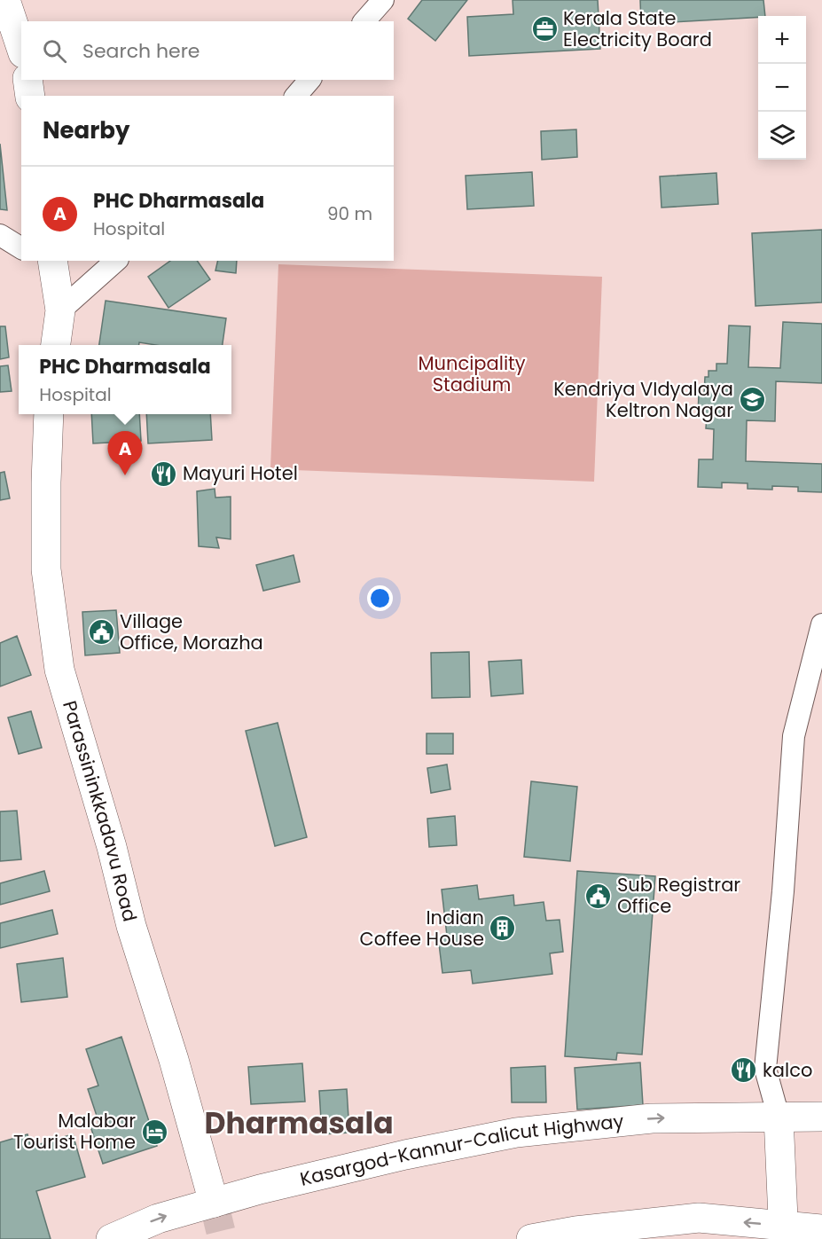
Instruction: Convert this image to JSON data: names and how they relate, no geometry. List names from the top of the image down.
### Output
{
  "streets": {
    "main road": ["Parassininkkadavu Road", "Kasargod-Kannur-Calicut Highway"]
  },
  "crossings": [
    ["Parassininkkadavu Road", "Kasargod-Kannur-Calicut Highway"]
  ],
  "districts": ["Dharmasala"],
  "parks": ["Muncipality Stadium"],
  "places": {
    "office": ["Kerala State Electricity Board"],
    "school or university": ["Kendriya VIdyalaya Keltron Nagar"],
    "restaurant": ["Mayuri Hotel", "kalco"],
    "public building": ["Village Office, Morazha", "Sub Registrar Office"],
    "building": ["Indian Coffee House"],
    "hotel": ["Malabar Tourist Home"]
  },
  "page": {
    "map_buttons": ["+", "−"],
    "search": "Search here",
    "heading": "Nearby",
    "list": [
      {
        "mark": "A",
        "name": "PHC Dharmasala",
        "note": "Hospital",
        "value": "90 m"
      }
    ],
    "popup": ["PHC Dharmasala", "Hospital"],
    "pins": "A"
  }
}
